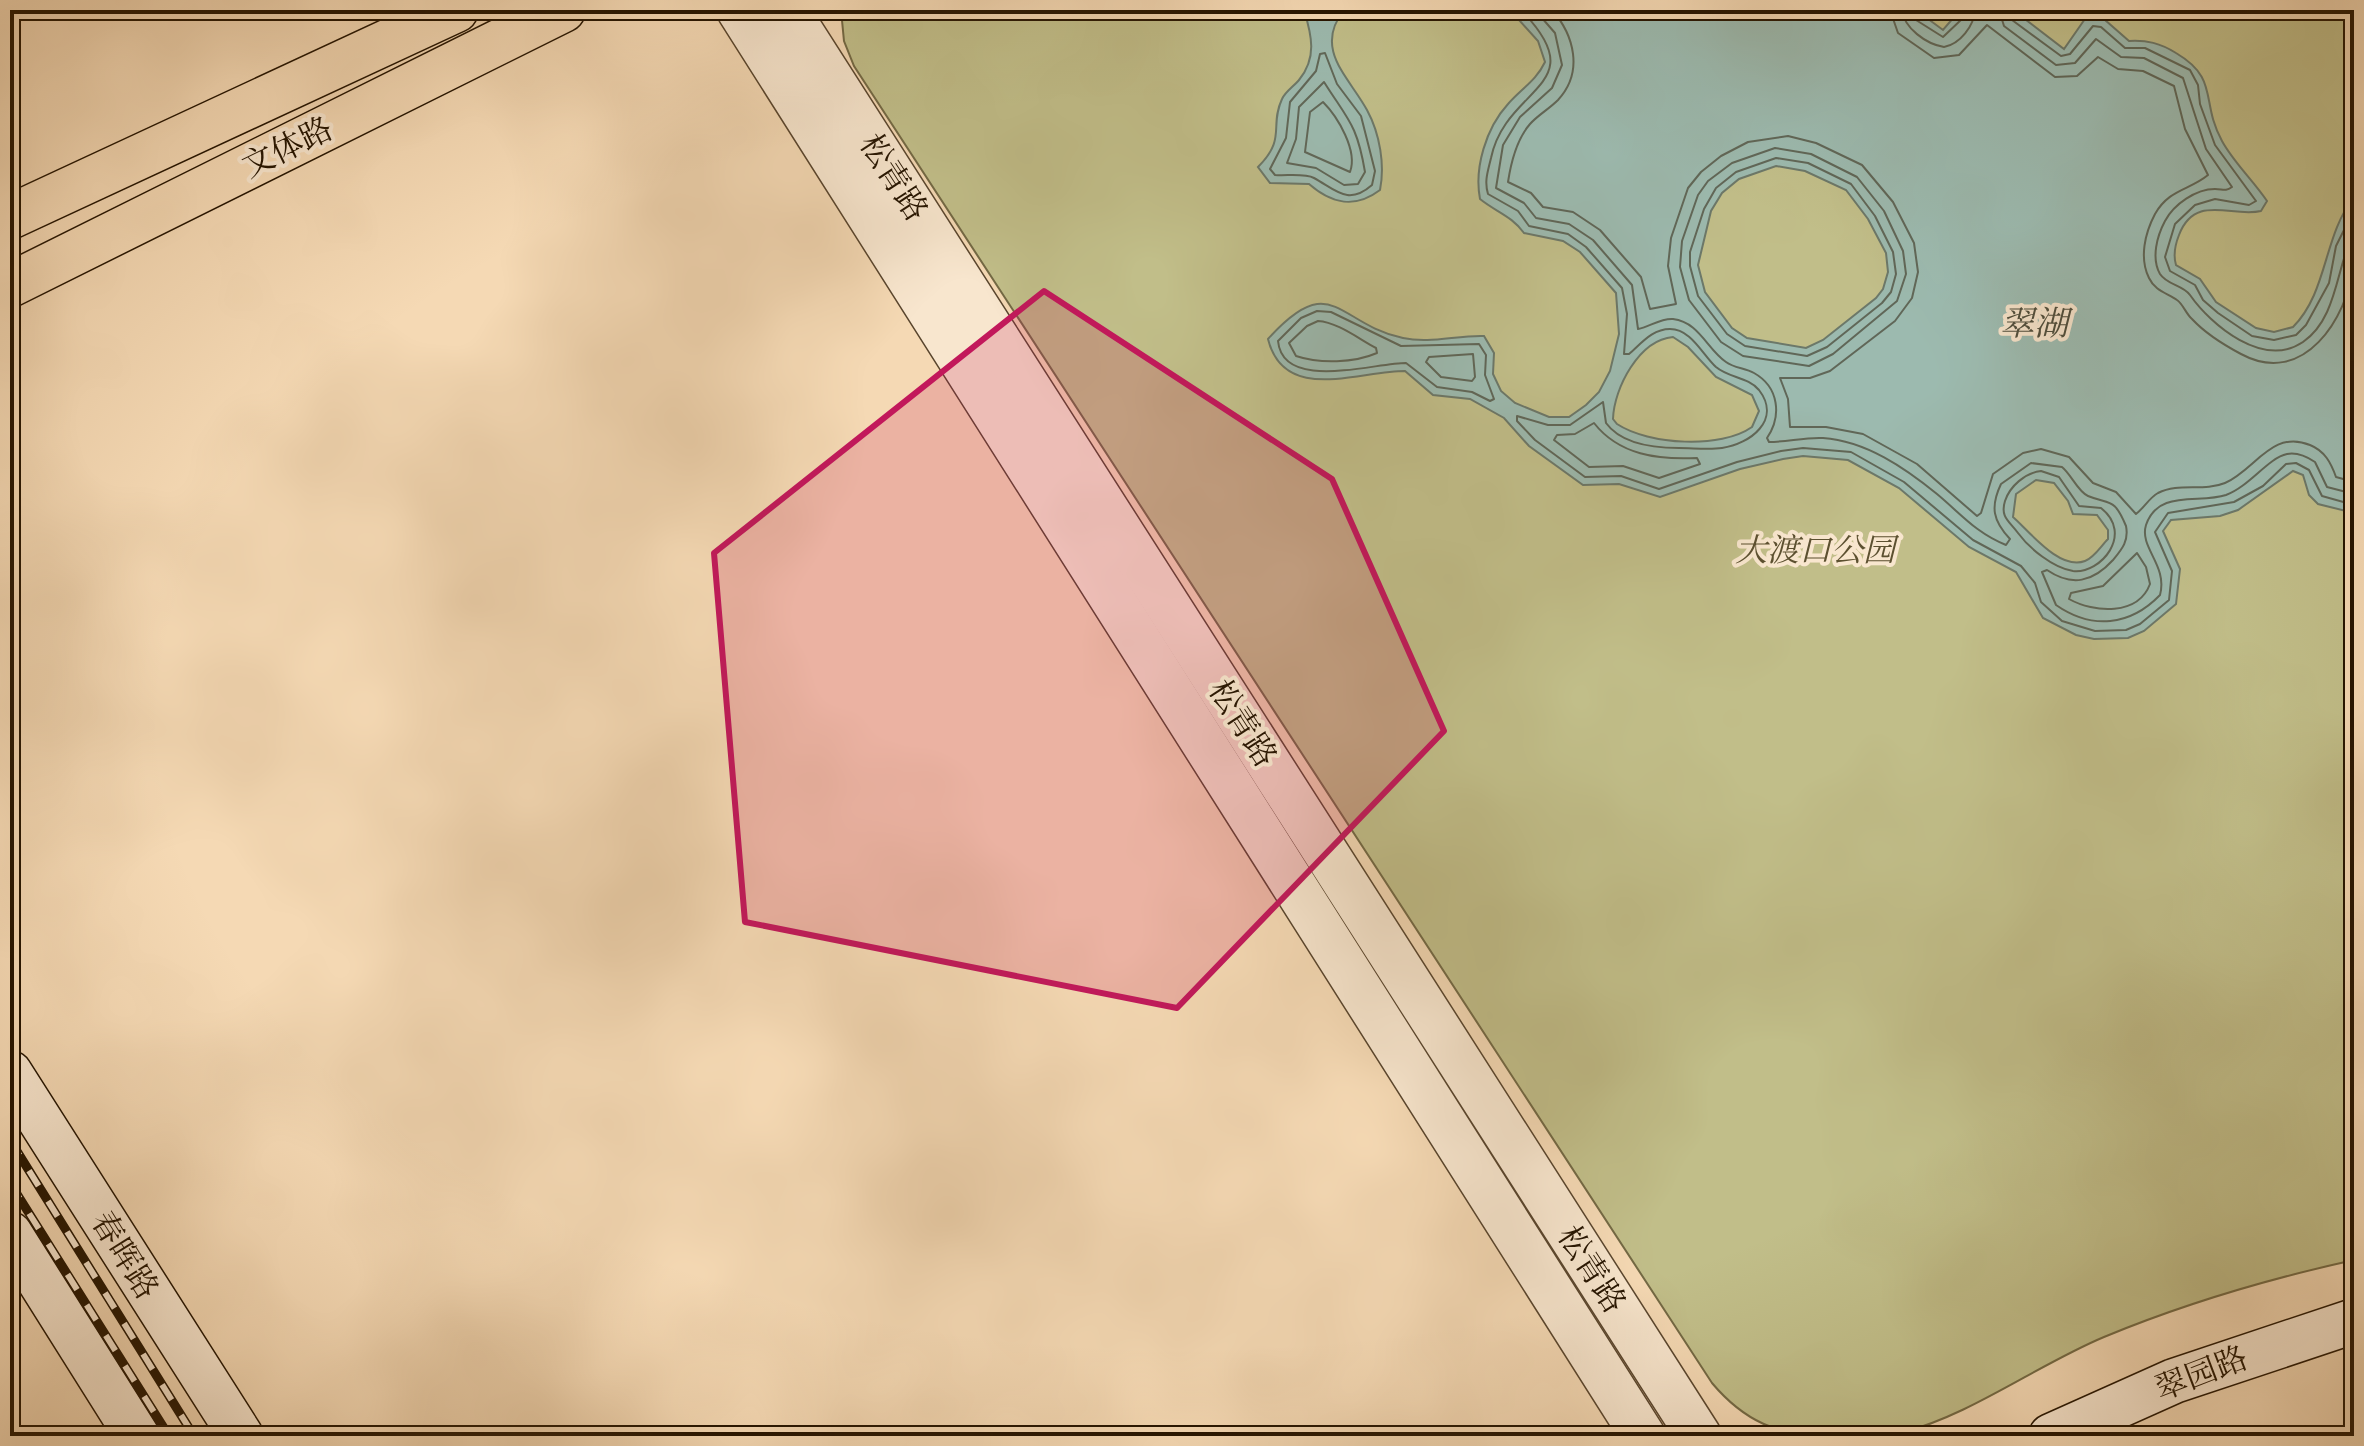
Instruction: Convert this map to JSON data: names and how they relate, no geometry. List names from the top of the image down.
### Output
{
  "streets": {
    "main road": ["文体路"],
    "street": ["松青路", "春晖路", "翠园路"]
  },
  "water": ["翠湖"],
  "parks": ["大渡口公园"]
}
